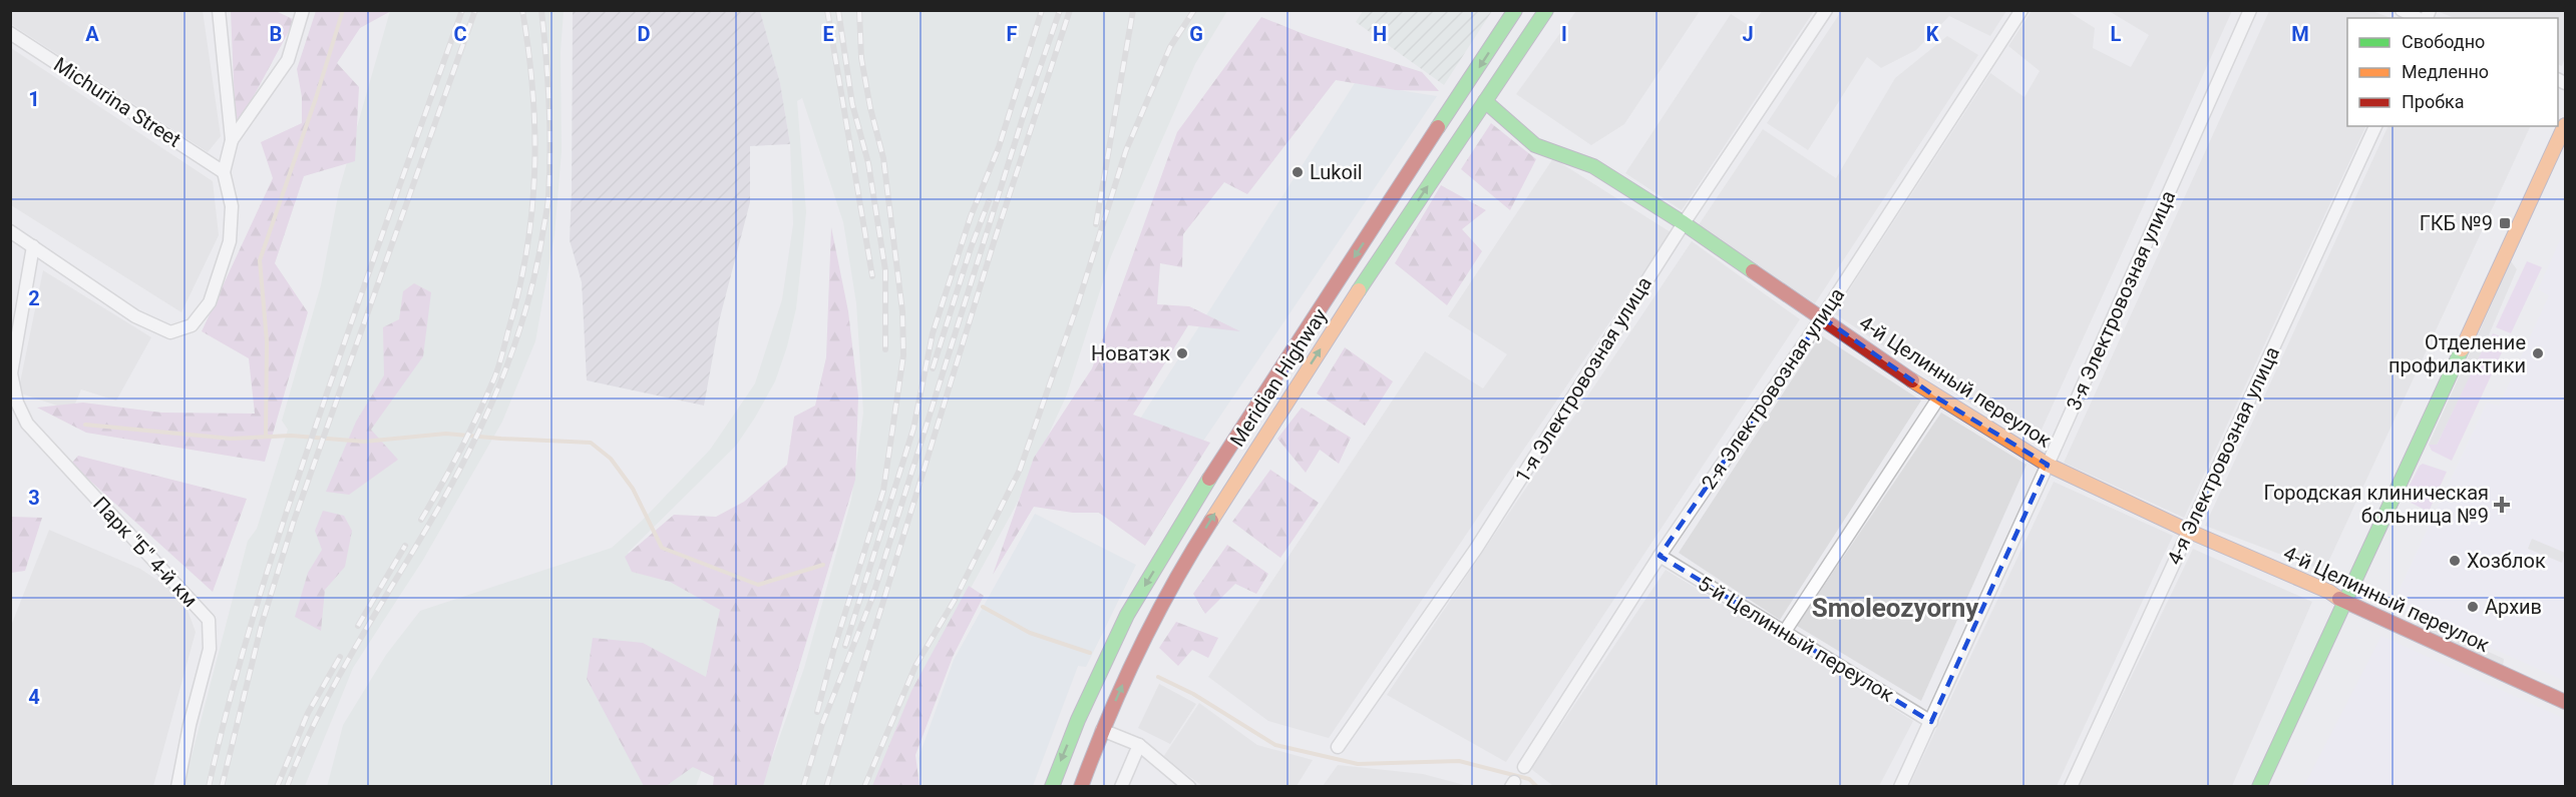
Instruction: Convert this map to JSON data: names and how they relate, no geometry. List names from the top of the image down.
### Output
{
  "streets": {
    "street": [
      "Michurina Street",
      "3-я Электровозная улица",
      "Meridian Highway",
      "1-я Электровозная улица",
      "4-й Целинный переулок",
      "2-я Электровозная улица",
      "4-я Электровозная улица",
      "Парк \"Б\" 4-й км",
      "5-й Целинный переулок"
    ]
  },
  "crossings": [
    ["3-я Электровозная улица", "4-й Целинный переулок"],
    ["3-я Электровозная улица", "5-й Целинный переулок"],
    ["Meridian Highway", "4-й Целинный переулок"],
    ["1-я Электровозная улица", "4-й Целинный переулок"],
    ["4-й Целинный переулок", "2-я Электровозная улица"],
    ["4-й Целинный переулок", "4-я Электровозная улица"],
    ["2-я Электровозная улица", "5-й Целинный переулок"]
  ],
  "districts": ["Smoleozyorny"],
  "places": {
    "other": [
      "Lukoil",
      "Новатэк",
      "Отделение профилактики",
      "Хозблок",
      "Архив"
    ],
    "transit": ["ГКБ №9"],
    "health": ["Городская клиническая больница №9"]
  },
  "legend": ["Свободно", "Медленно", "Пробка"],
  "grid": {
    "columns": [
      "A",
      "B",
      "C",
      "D",
      "E",
      "F",
      "G",
      "H",
      "I",
      "J",
      "K",
      "L",
      "M"
    ],
    "rows": [
      "1",
      "2",
      "3",
      "4"
    ]
  }
}
